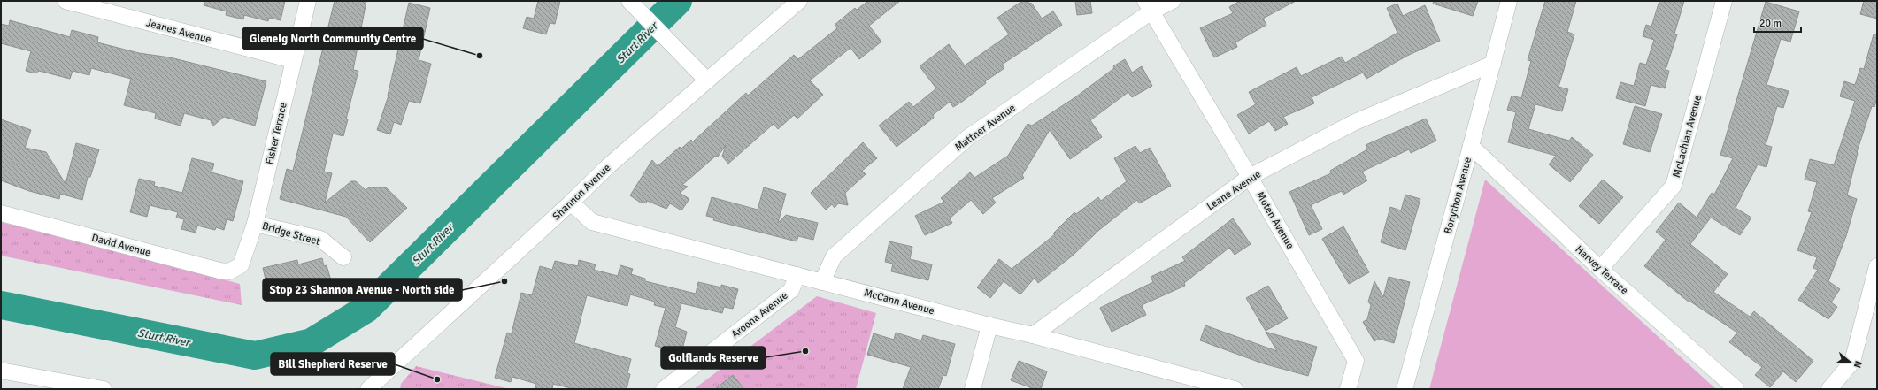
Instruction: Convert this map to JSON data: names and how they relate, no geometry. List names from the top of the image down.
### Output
{
  "streets": {
    "street": [
      "Jeanes Avenue",
      "Mattner Avenue",
      "Fisher Terrace",
      "McLachlan Avenue",
      "Leane Avenue",
      "Shannon Avenue",
      "Bonython Avenue",
      "Moten Avenue",
      "Bridge Street",
      "David Avenue",
      "Harvey Terrace",
      "McCann Avenue",
      "Aroona Avenue"
    ]
  },
  "crossings": [
    ["Jeanes Avenue", "Fisher Terrace"],
    ["Mattner Avenue", "Moten Avenue"],
    ["Mattner Avenue", "McCann Avenue"],
    ["Fisher Terrace", "Bridge Street"],
    ["Fisher Terrace", "David Avenue"],
    ["McLachlan Avenue", "Harvey Terrace"],
    ["Leane Avenue", "Bonython Avenue"],
    ["Leane Avenue", "Moten Avenue"],
    ["Leane Avenue", "McCann Avenue"],
    ["Shannon Avenue", "McCann Avenue"],
    ["Bonython Avenue", "Harvey Terrace"],
    ["McCann Avenue", "Aroona Avenue"]
  ],
  "water": ["Sturt River"],
  "places": [
    "Glenelg North Community Centre",
    "Stop 23 Shannon Avenue - North side",
    "Golflands Reserve",
    "Bill Shepherd Reserve"
  ],
  "scale_bar": "20 m",
  "north": "right"
}
